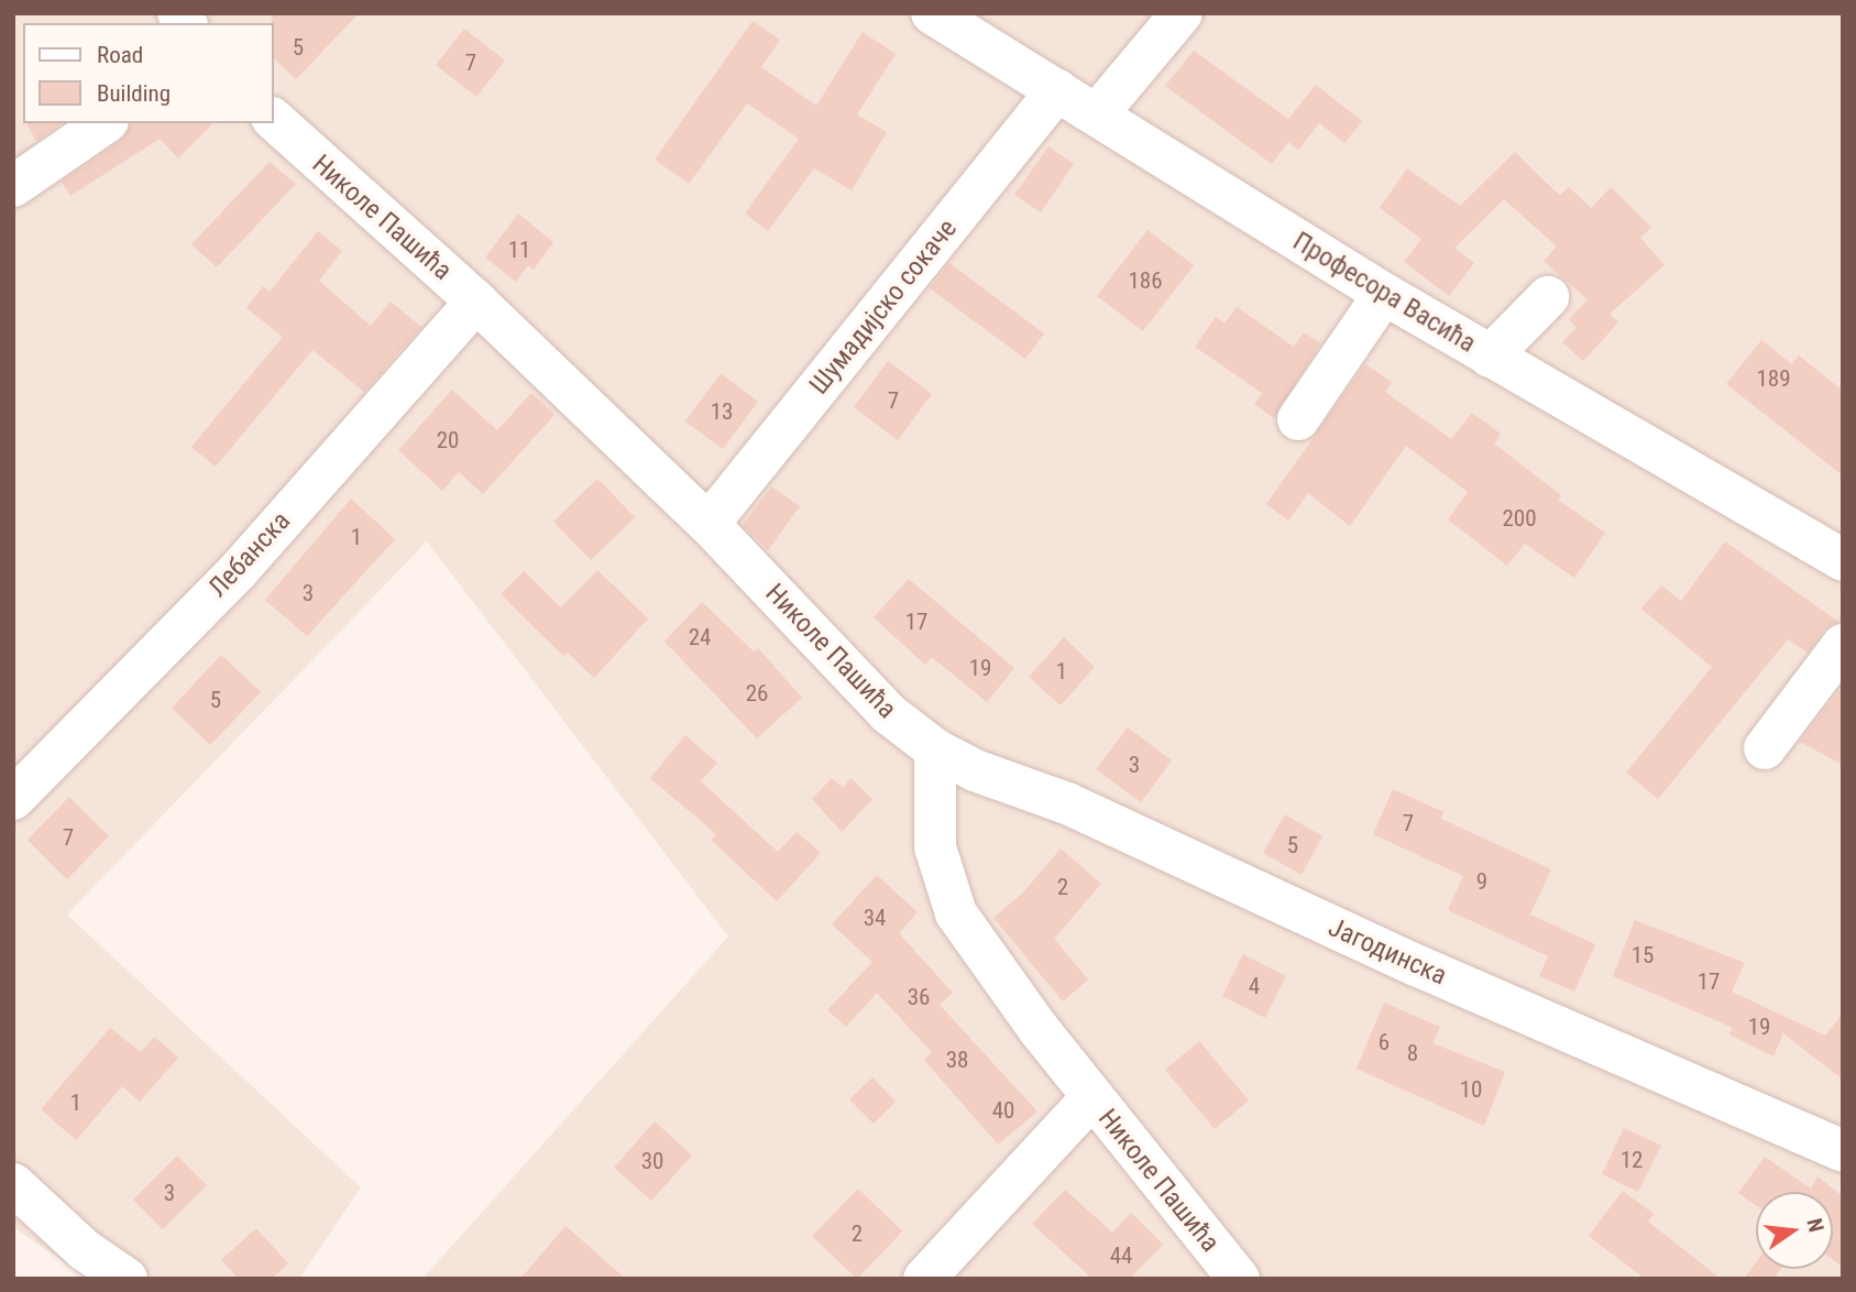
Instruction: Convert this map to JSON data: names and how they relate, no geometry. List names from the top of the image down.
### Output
{
  "streets": {
    "street": [
      "Николе Пашића",
      "Професора Васића",
      "Шумадијско сокаче",
      "Лебанска",
      "Јагодинска"
    ]
  },
  "crossings": [
    ["Николе Пашића", "Шумадијско сокаче"],
    ["Николе Пашића", "Лебанска"],
    ["Николе Пашића", "Јагодинска"],
    ["Професора Васића", "Шумадијско сокаче"]
  ],
  "house_numbers": [
    "5",
    "7",
    "11",
    "186",
    "189",
    "7",
    "13",
    "20",
    "200",
    "1",
    "3",
    "17",
    "24",
    "19",
    "1",
    "26",
    "5",
    "3",
    "7",
    "7",
    "5",
    "9",
    "2",
    "34",
    "15",
    "17",
    "4",
    "36",
    "19",
    "6",
    "8",
    "38",
    "10",
    "1",
    "40",
    "12",
    "30",
    "3",
    "2",
    "44"
  ],
  "legend": ["Road", "Building"],
  "north": "right"
}
